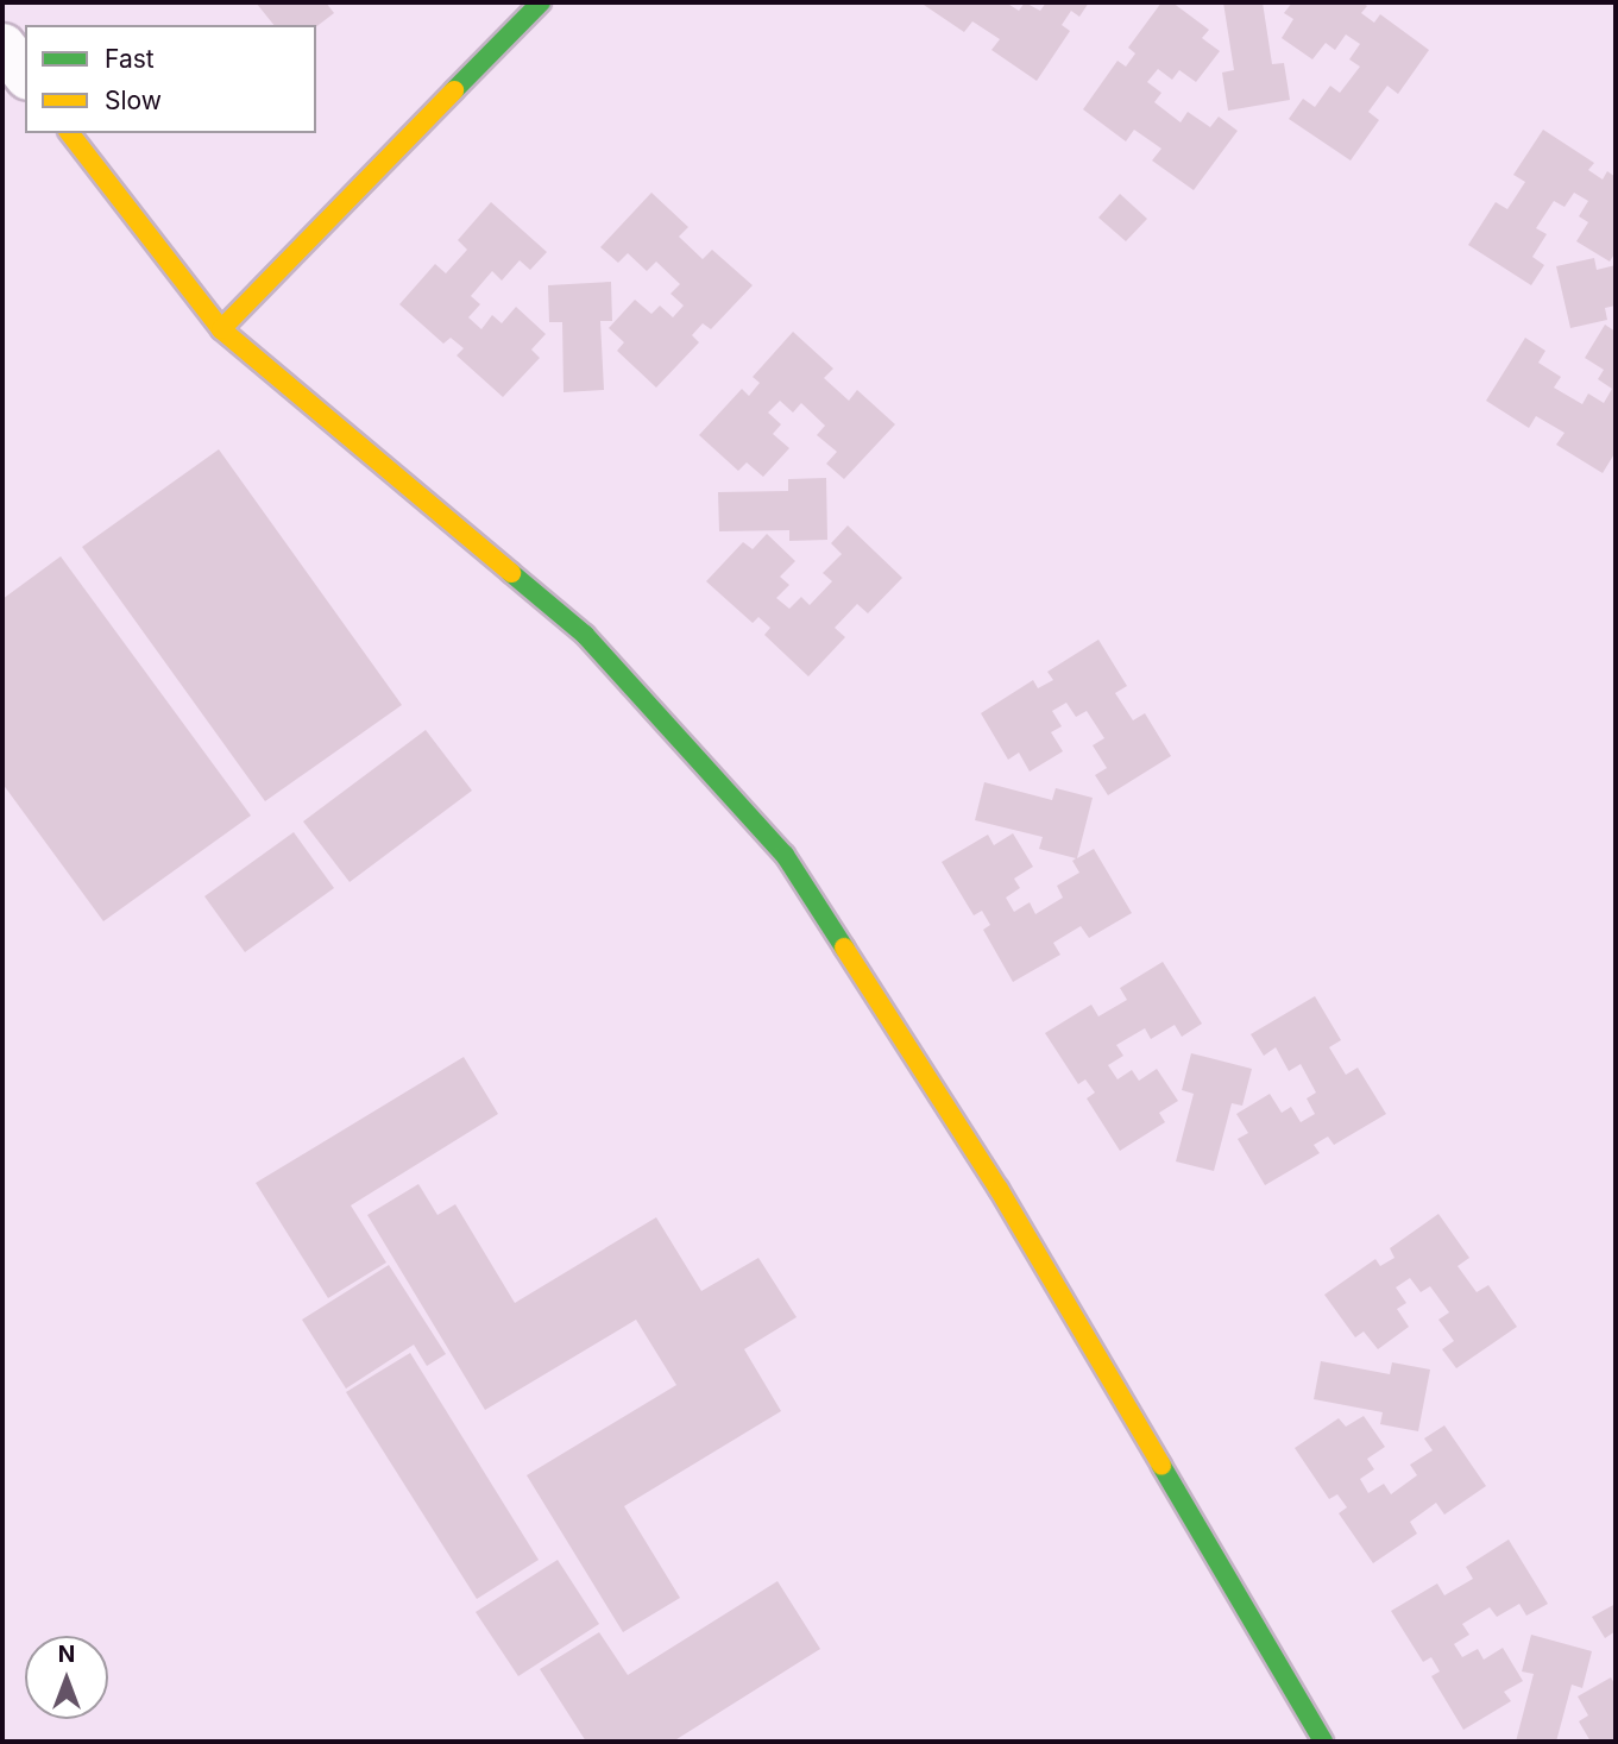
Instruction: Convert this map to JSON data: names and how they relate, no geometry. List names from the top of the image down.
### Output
{
  "legend": ["Fast", "Slow"],
  "north": "top"
}
